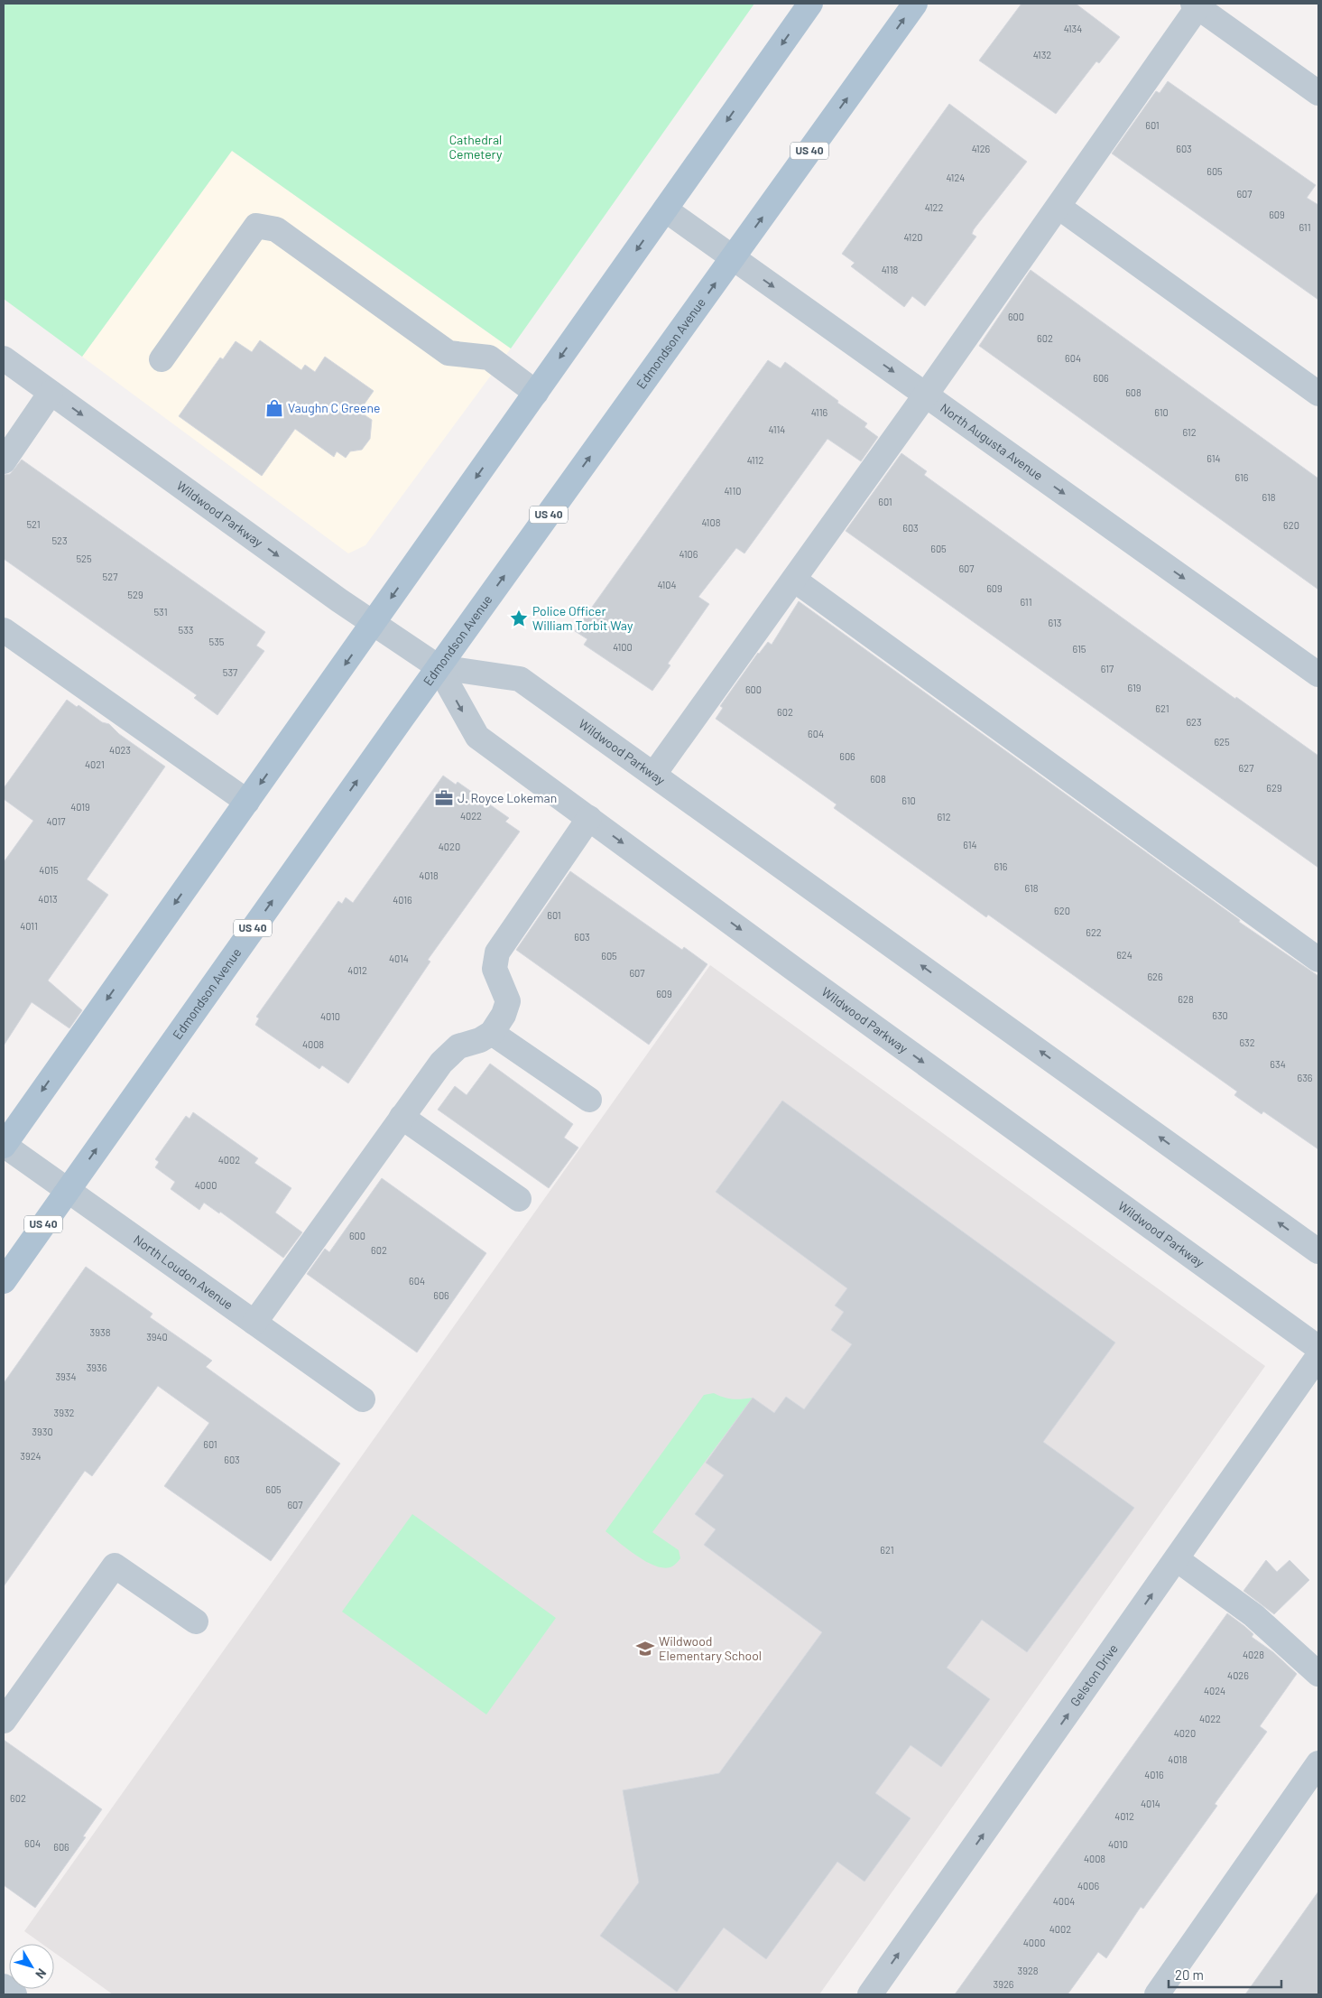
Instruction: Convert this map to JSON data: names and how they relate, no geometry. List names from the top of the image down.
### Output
{
  "streets": {
    "main road": ["US 40", "Edmondson Avenue"],
    "street": [
      "North Augusta Avenue",
      "Wildwood Parkway",
      "North Loudon Avenue",
      "Gelston Drive"
    ]
  },
  "crossings": [
    ["Edmondson Avenue", "North Augusta Avenue"],
    ["Edmondson Avenue", "Wildwood Parkway"],
    ["Edmondson Avenue", "North Loudon Avenue"]
  ],
  "one_way": ["North Augusta Avenue", "Gelston Drive"],
  "parks": ["Cathedral Cemetery"],
  "places": {
    "shop": ["Vaughn C Greene"],
    "place": ["Police Officer William Torbit Way"],
    "office": ["J. Royce Lokeman"],
    "school or university": ["Wildwood Elementary School"]
  },
  "house_numbers": [
    "4134",
    "4132",
    "601",
    "4126",
    "603",
    "605",
    "4124",
    "607",
    "4122",
    "609",
    "611",
    "4120",
    "4118",
    "600",
    "602",
    "604",
    "606",
    "608",
    "4116",
    "610",
    "4114",
    "612",
    "614",
    "4112",
    "616",
    "4110",
    "618",
    "601",
    "4108",
    "521",
    "620",
    "603",
    "523",
    "605",
    "4106",
    "525",
    "607",
    "527",
    "4104",
    "609",
    "529",
    "611",
    "531",
    "613",
    "533",
    "535",
    "4100",
    "615",
    "617",
    "537",
    "619",
    "600",
    "621",
    "602",
    "623",
    "604",
    "625",
    "4023",
    "606",
    "4021",
    "627",
    "608",
    "629",
    "610",
    "4019",
    "4022",
    "612",
    "4017",
    "614",
    "4020",
    "616",
    "4015",
    "4018",
    "618",
    "4013",
    "4016",
    "620",
    "601",
    "4011",
    "622",
    "603",
    "624",
    "605",
    "4014",
    "4012",
    "607",
    "626",
    "609",
    "628",
    "630",
    "4010",
    "632",
    "4008",
    "634",
    "636",
    "4002",
    "4000",
    "600",
    "602",
    "604",
    "606",
    "3938",
    "3940",
    "3936",
    "3934",
    "3932",
    "3930",
    "601",
    "3924",
    "603",
    "605",
    "607",
    "621",
    "4028",
    "4026",
    "4024",
    "4022",
    "4020",
    "4018",
    "4016",
    "602",
    "4014",
    "4012",
    "604",
    "4010",
    "606",
    "4008",
    "4006",
    "4004",
    "4002",
    "4000",
    "3928",
    "3926"
  ],
  "scale_bar": "20 m",
  "north": "bottom right"
}
